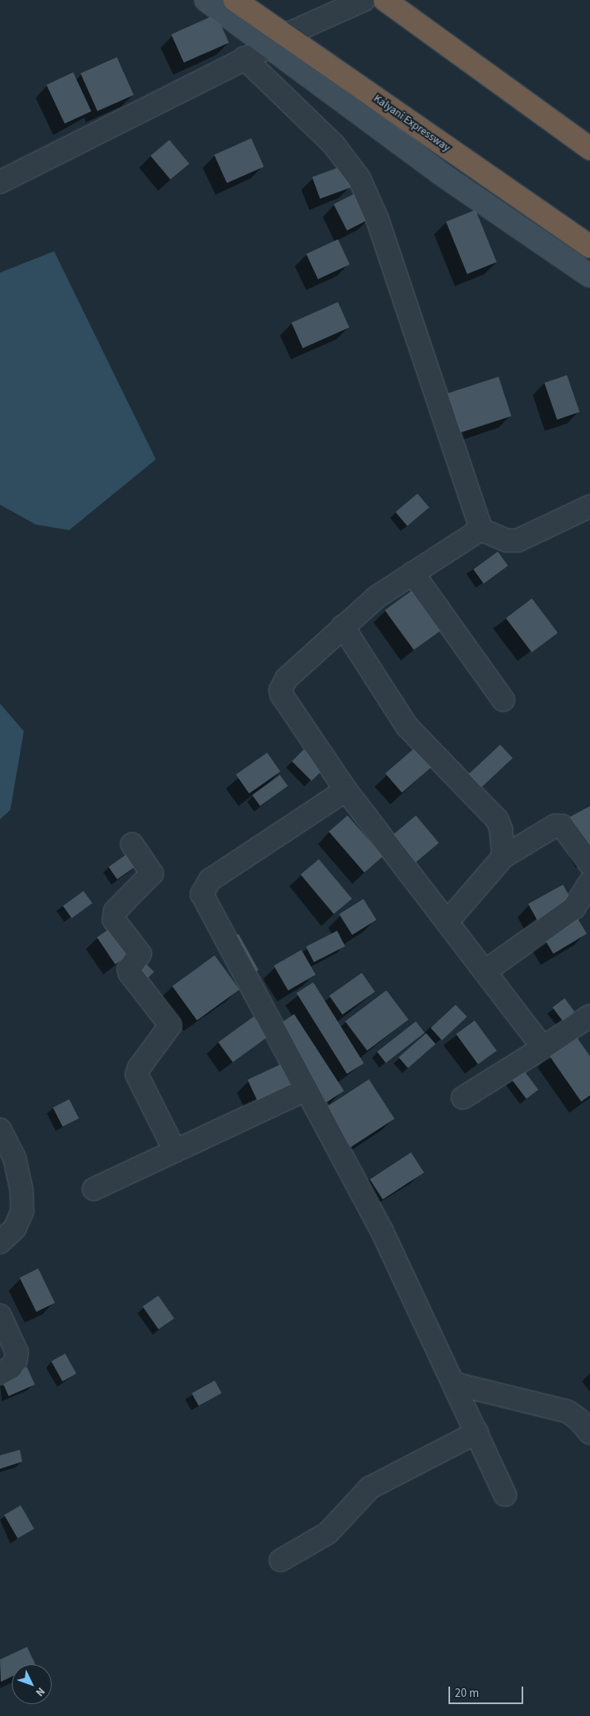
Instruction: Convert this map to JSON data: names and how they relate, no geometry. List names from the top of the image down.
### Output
{
  "streets": {
    "highway": ["Kalyani Expressway"]
  },
  "scale_bar": "20 m",
  "north": "bottom right"
}
